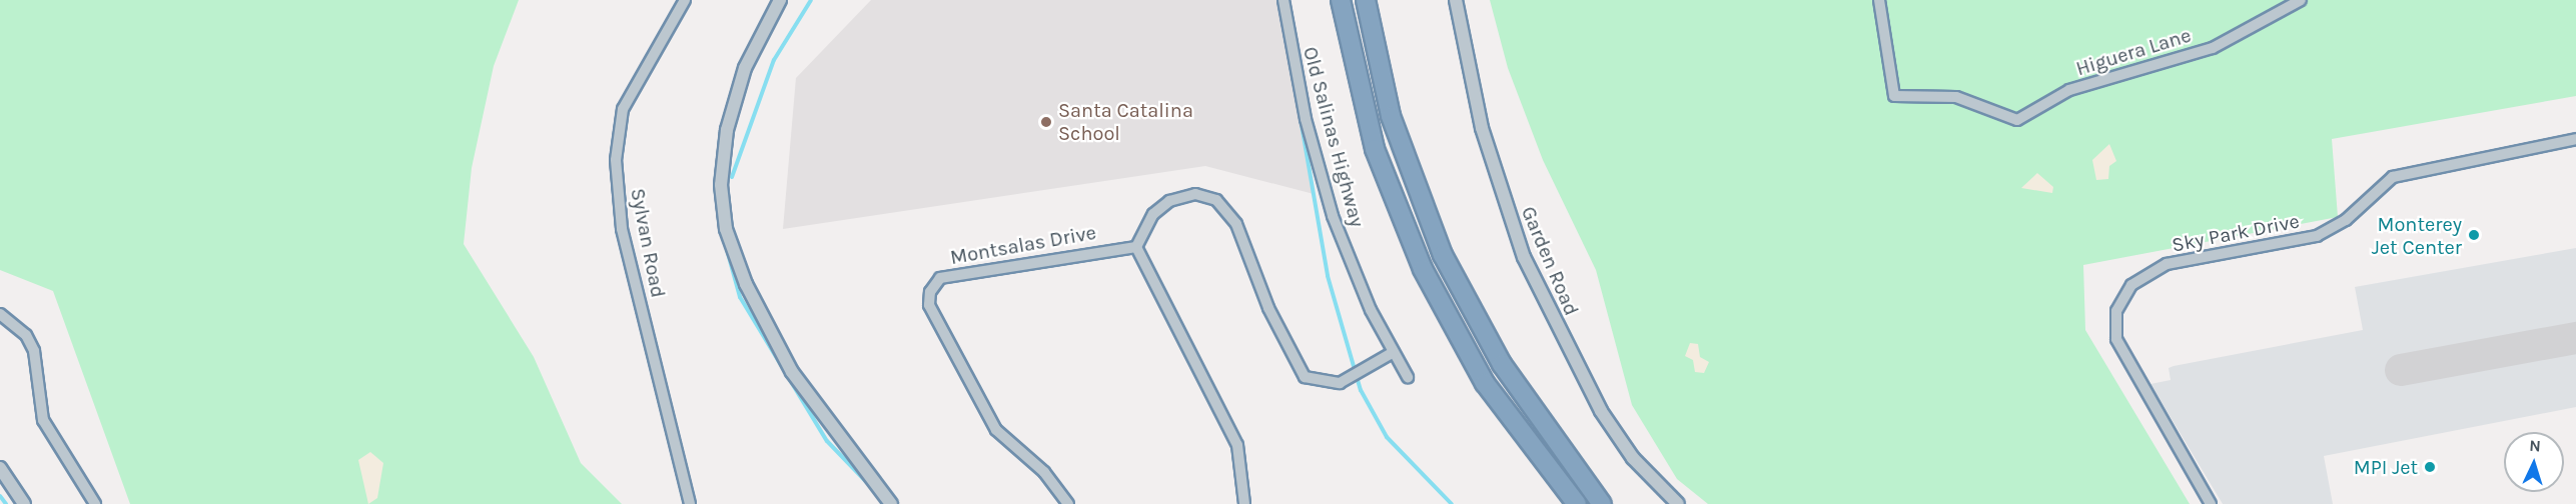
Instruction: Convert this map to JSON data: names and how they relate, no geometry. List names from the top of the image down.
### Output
{
  "streets": {
    "street": [
      "Higuera Lane",
      "Old Salinas Highway",
      "Sky Park Drive",
      "Sylvan Road",
      "Montsalas Drive",
      "Garden Road"
    ]
  },
  "places": ["Santa Catalina School", "Monterey Jet Center", "MPI Jet"],
  "north": "top"
}
